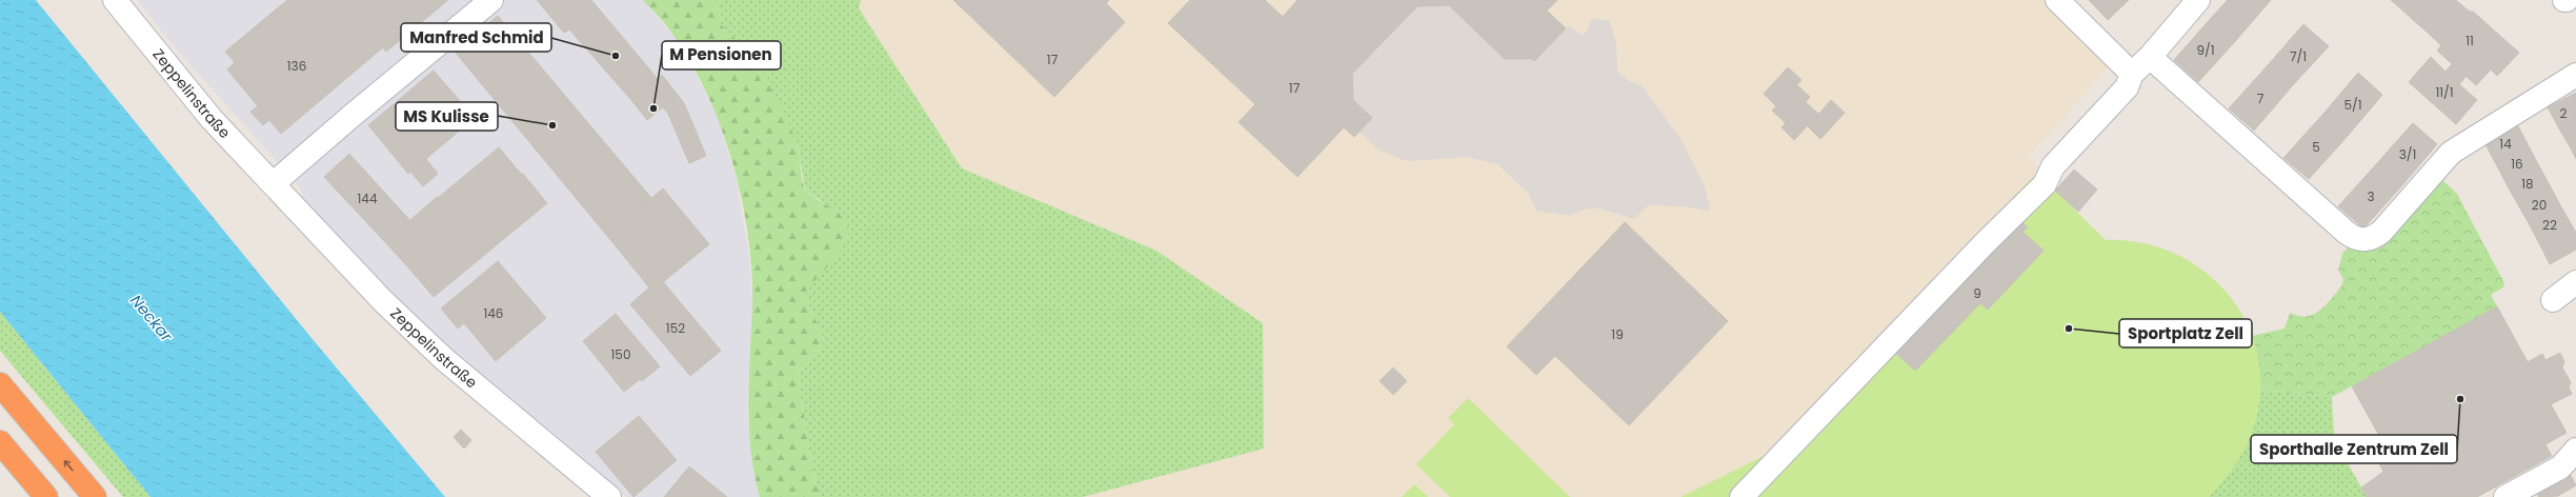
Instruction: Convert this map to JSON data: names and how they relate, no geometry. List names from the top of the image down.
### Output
{
  "streets": {
    "street": ["Zeppelinstraße"]
  },
  "water": ["Neckar"],
  "places": [
    "Manfred Schmid",
    "M Pensionen",
    "MS Kulisse",
    "Sportplatz Zell",
    "Sporthalle Zentrum Zell"
  ],
  "house_numbers": [
    "11",
    "9/1",
    "7/1",
    "17",
    "136",
    "17",
    "11/1",
    "7",
    "5/1",
    "2",
    "14",
    "5",
    "3/1",
    "16",
    "18",
    "3",
    "144",
    "20",
    "22",
    "9",
    "146",
    "152",
    "19",
    "150"
  ]
}
